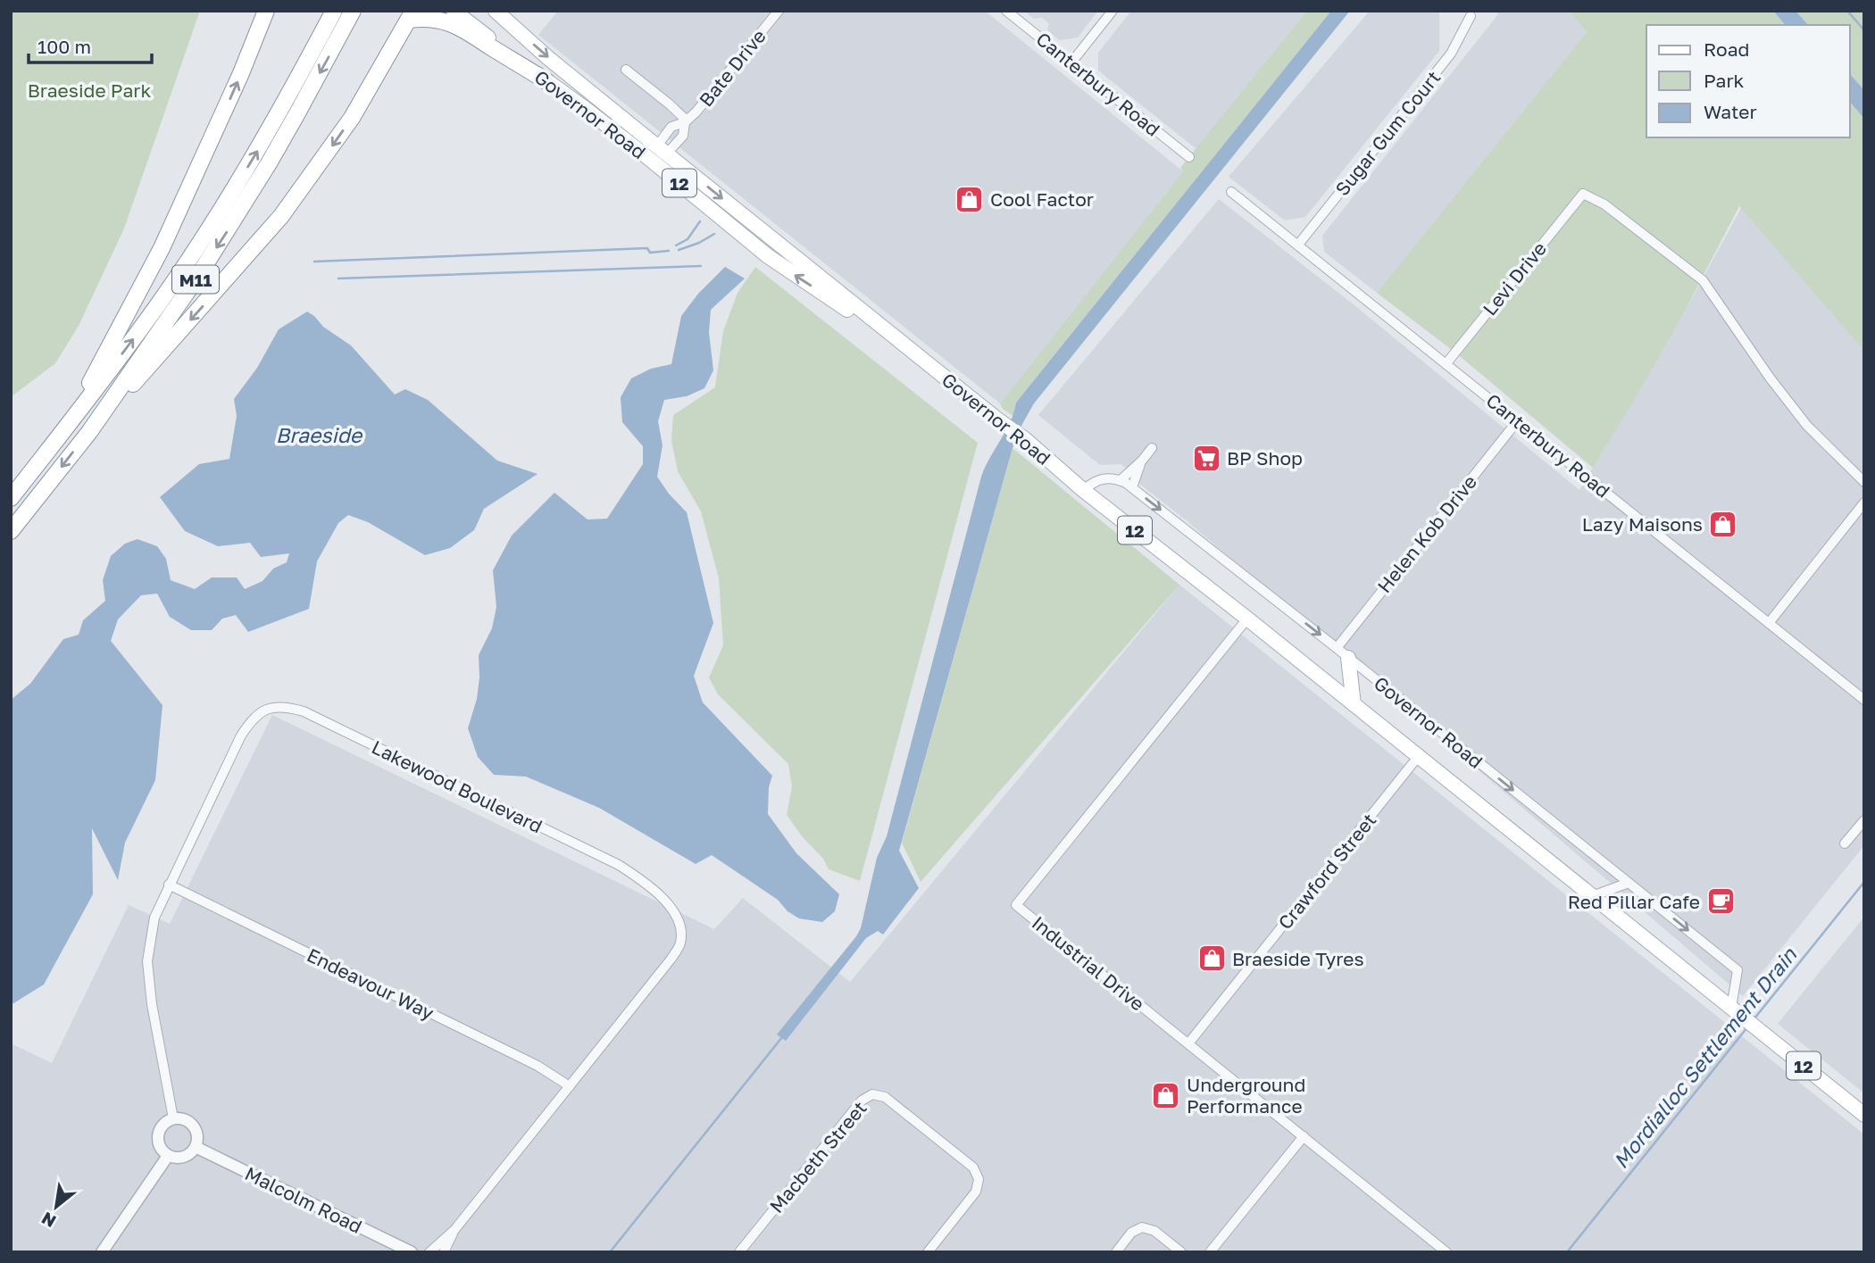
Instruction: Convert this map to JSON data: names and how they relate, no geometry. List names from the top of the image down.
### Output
{
  "streets": {
    "highway": ["M11"],
    "main road": ["Governor Road", "12"],
    "street": [
      "Bate Drive",
      "Canterbury Road",
      "Sugar Gum Court",
      "Levi Drive",
      "Helen Kob Drive",
      "Lakewood Boulevard",
      "Crawford Street",
      "Industrial Drive",
      "Endeavour Way",
      "Macbeth Street",
      "Malcolm Road"
    ]
  },
  "crossings": [
    ["Bate Drive", "Governor Road"],
    ["Canterbury Road", "Sugar Gum Court"],
    ["Canterbury Road", "Levi Drive"],
    ["Canterbury Road", "Helen Kob Drive"],
    ["Governor Road", "Helen Kob Drive"],
    ["Governor Road", "Crawford Street"],
    ["Governor Road", "Industrial Drive"],
    ["Lakewood Boulevard", "Endeavour Way"],
    ["Lakewood Boulevard", "Malcolm Road"],
    ["Crawford Street", "Industrial Drive"]
  ],
  "water": ["Braeside", "Mordialloc Settlement Drain"],
  "parks": ["Braeside Park"],
  "places": {
    "shop": [
      "Cool Factor",
      "Lazy Maisons",
      "Braeside Tyres",
      "Underground Performance"
    ],
    "supermarket": ["BP Shop"],
    "cafe": ["Red Pillar Cafe"]
  },
  "legend": ["Road", "Park", "Water"],
  "scale_bar": "100 m",
  "north": "bottom left"
}
